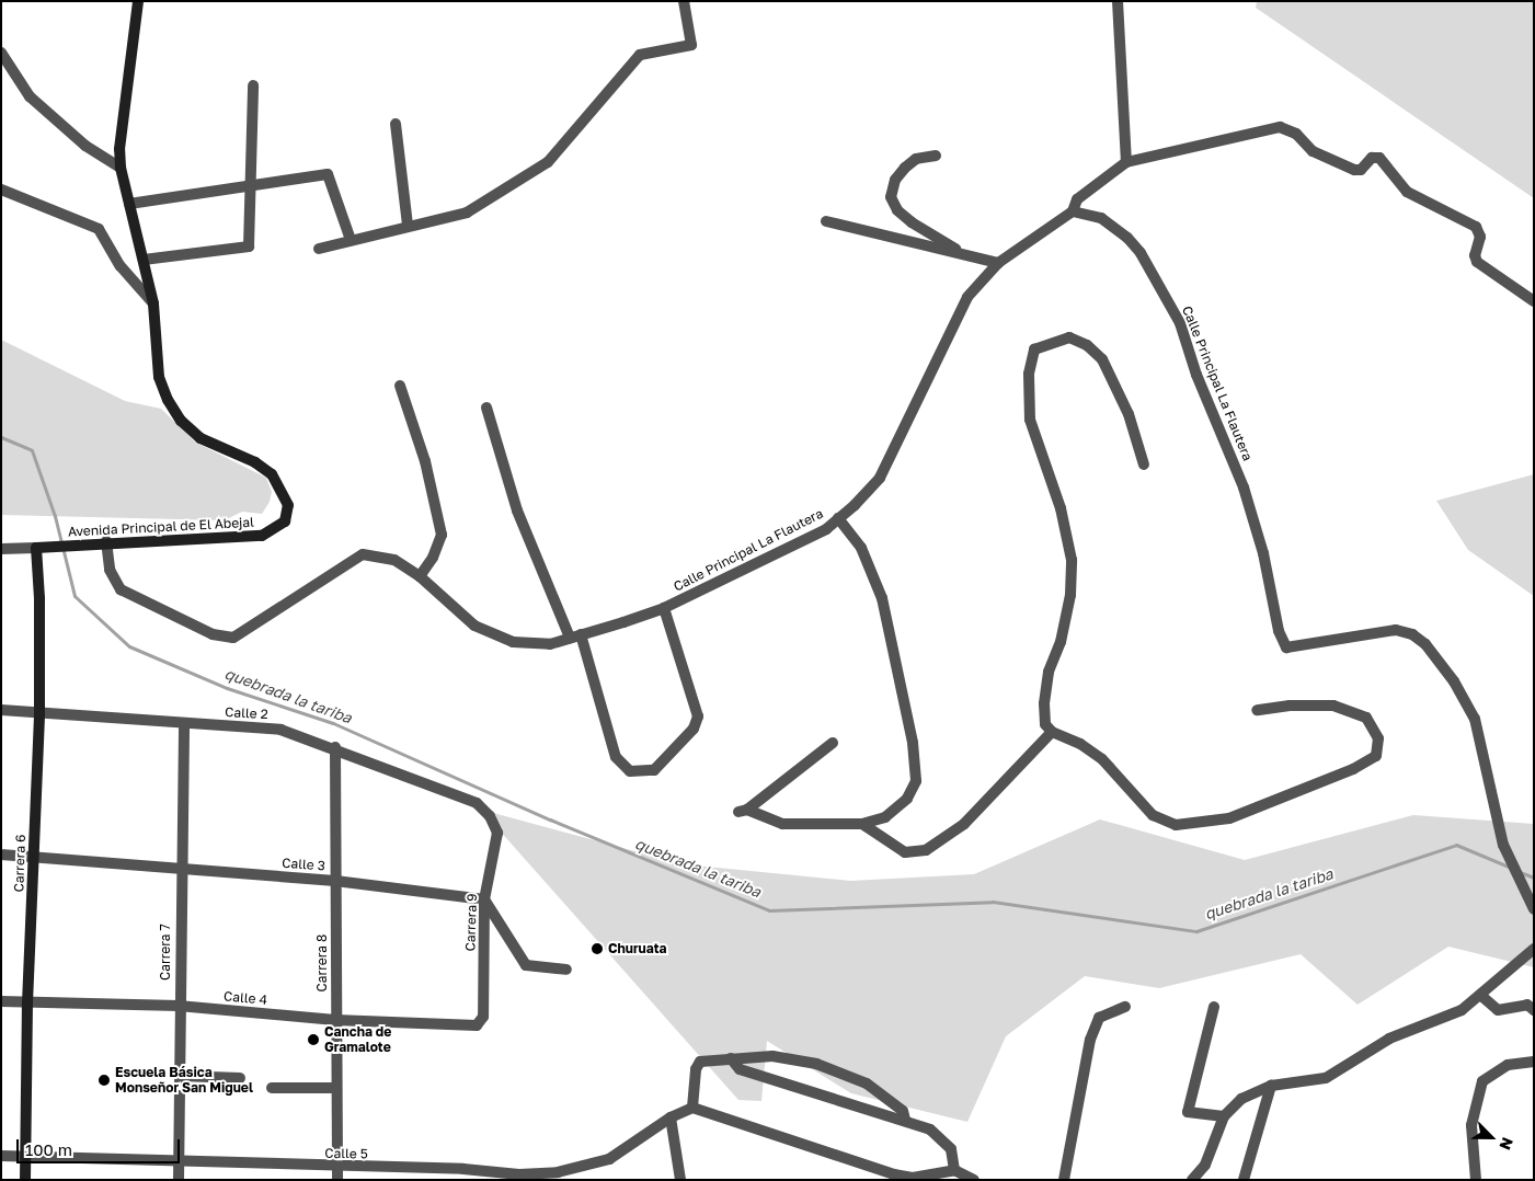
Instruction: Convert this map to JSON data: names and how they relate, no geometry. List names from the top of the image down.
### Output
{
  "streets": {
    "main road": ["Avenida Principal de El Abejal", "Carrera 6"],
    "street": [
      "Calle Principal La Flautera",
      "Calle 2",
      "Calle 3",
      "Carrera 9",
      "Carrera 7",
      "Carrera 8",
      "Calle 4",
      "Calle 5"
    ]
  },
  "crossings": [
    ["Calle Principal La Flautera", "Avenida Principal de El Abejal"],
    ["Avenida Principal de El Abejal", "Carrera 6"],
    ["Calle 2", "Carrera 6"],
    ["Calle 2", "Carrera 9"],
    ["Calle 2", "Carrera 7"],
    ["Calle 2", "Carrera 8"],
    ["Carrera 6", "Calle 3"],
    ["Carrera 6", "Calle 4"],
    ["Carrera 6", "Calle 5"],
    ["Calle 3", "Carrera 9"],
    ["Calle 3", "Carrera 7"],
    ["Calle 3", "Carrera 8"],
    ["Carrera 9", "Calle 4"],
    ["Carrera 7", "Calle 4"],
    ["Carrera 7", "Calle 5"],
    ["Carrera 8", "Calle 4"],
    ["Carrera 8", "Calle 5"]
  ],
  "water": ["quebrada la tariba"],
  "places": ["Churuata", "Cancha de Gramalote", "Escuela Básica Monseñor San Miguel"],
  "scale_bar": "100 m",
  "north": "bottom right"
}
